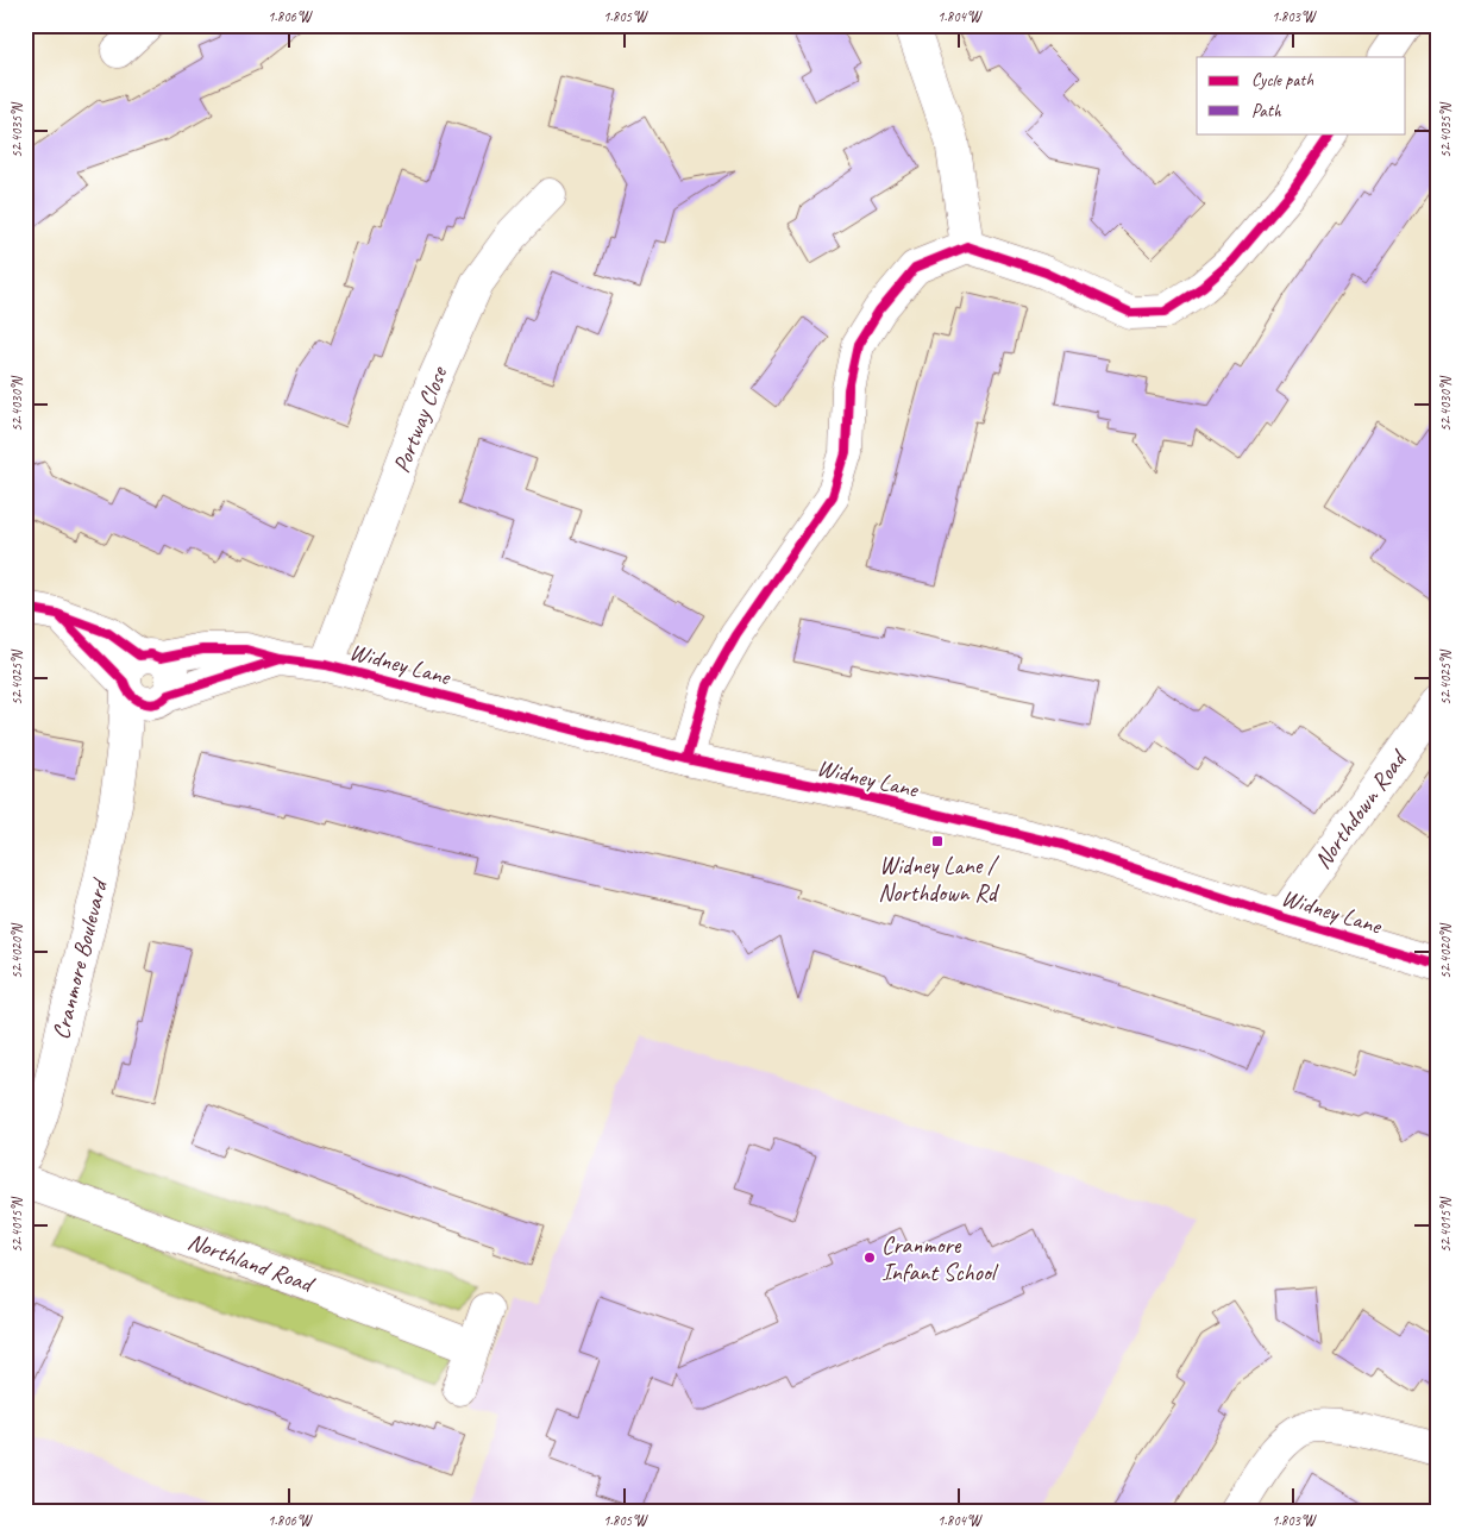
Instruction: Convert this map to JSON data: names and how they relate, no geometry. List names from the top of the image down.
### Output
{
  "streets": {
    "street": [
      "Portway Close",
      "Widney Lane",
      "Northdown Road",
      "Cranmore Boulevard",
      "Northland Road"
    ]
  },
  "crossings": [
    ["Portway Close", "Widney Lane"],
    ["Widney Lane", "Northdown Road"],
    ["Widney Lane", "Cranmore Boulevard"]
  ],
  "places": {
    "transit": ["Widney Lane / Northdown Rd"],
    "other": ["Cranmore Infant School"]
  },
  "legend": ["Cycle path", "Path"],
  "coordinates": [
    "1.806°W",
    "1.805°W",
    "1.804°W",
    "1.803°W",
    "52.4035°N",
    "52.4030°N",
    "52.4025°N",
    "52.4020°N",
    "52.4015°N"
  ]
}
